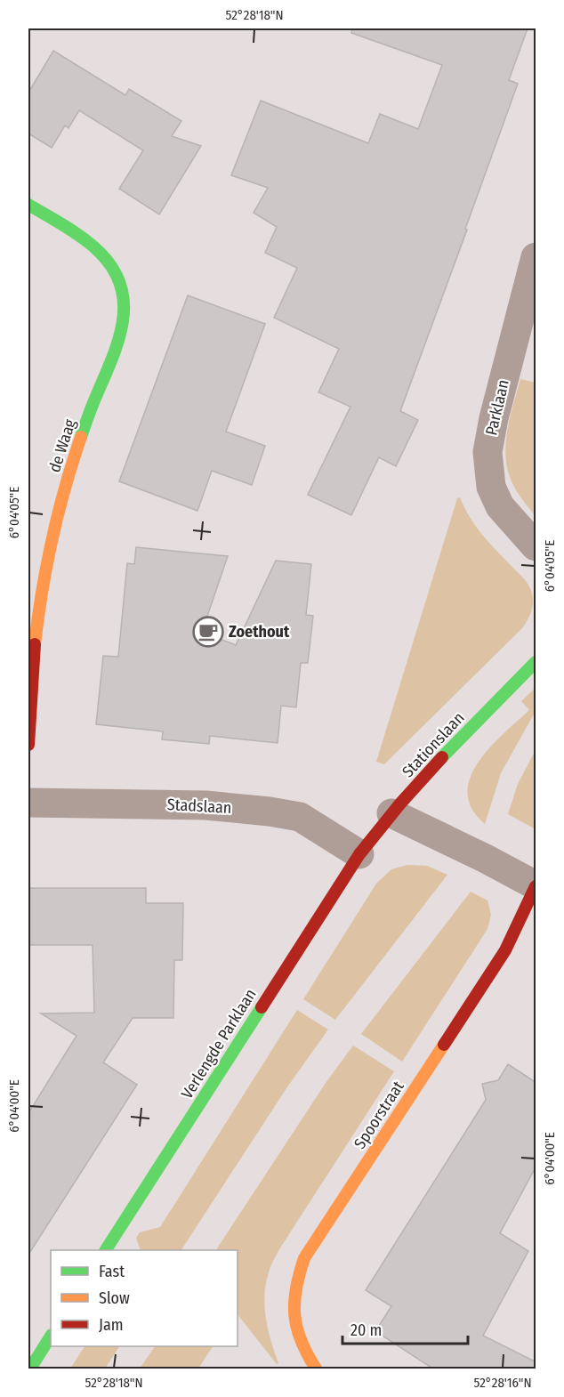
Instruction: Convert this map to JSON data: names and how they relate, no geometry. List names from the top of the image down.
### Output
{
  "streets": {
    "street": [
      "Parklaan",
      "de Waag",
      "Stationslaan",
      "Stadslaan",
      "Verlengde Parklaan",
      "Spoorstraat"
    ]
  },
  "crossings": [
    ["Stationslaan", "Stadslaan"],
    ["Stationslaan", "Verlengde Parklaan"],
    ["Stadslaan", "Verlengde Parklaan"]
  ],
  "places": {
    "cafe": ["Zoethout"]
  },
  "legend": ["Fast", "Slow", "Jam"],
  "scale_bar": "20 m",
  "coordinates": [
    "52°28'18\"N",
    "6°04'05\"E",
    "6°04'00\"E",
    "52°28'16\"N"
  ]
}
